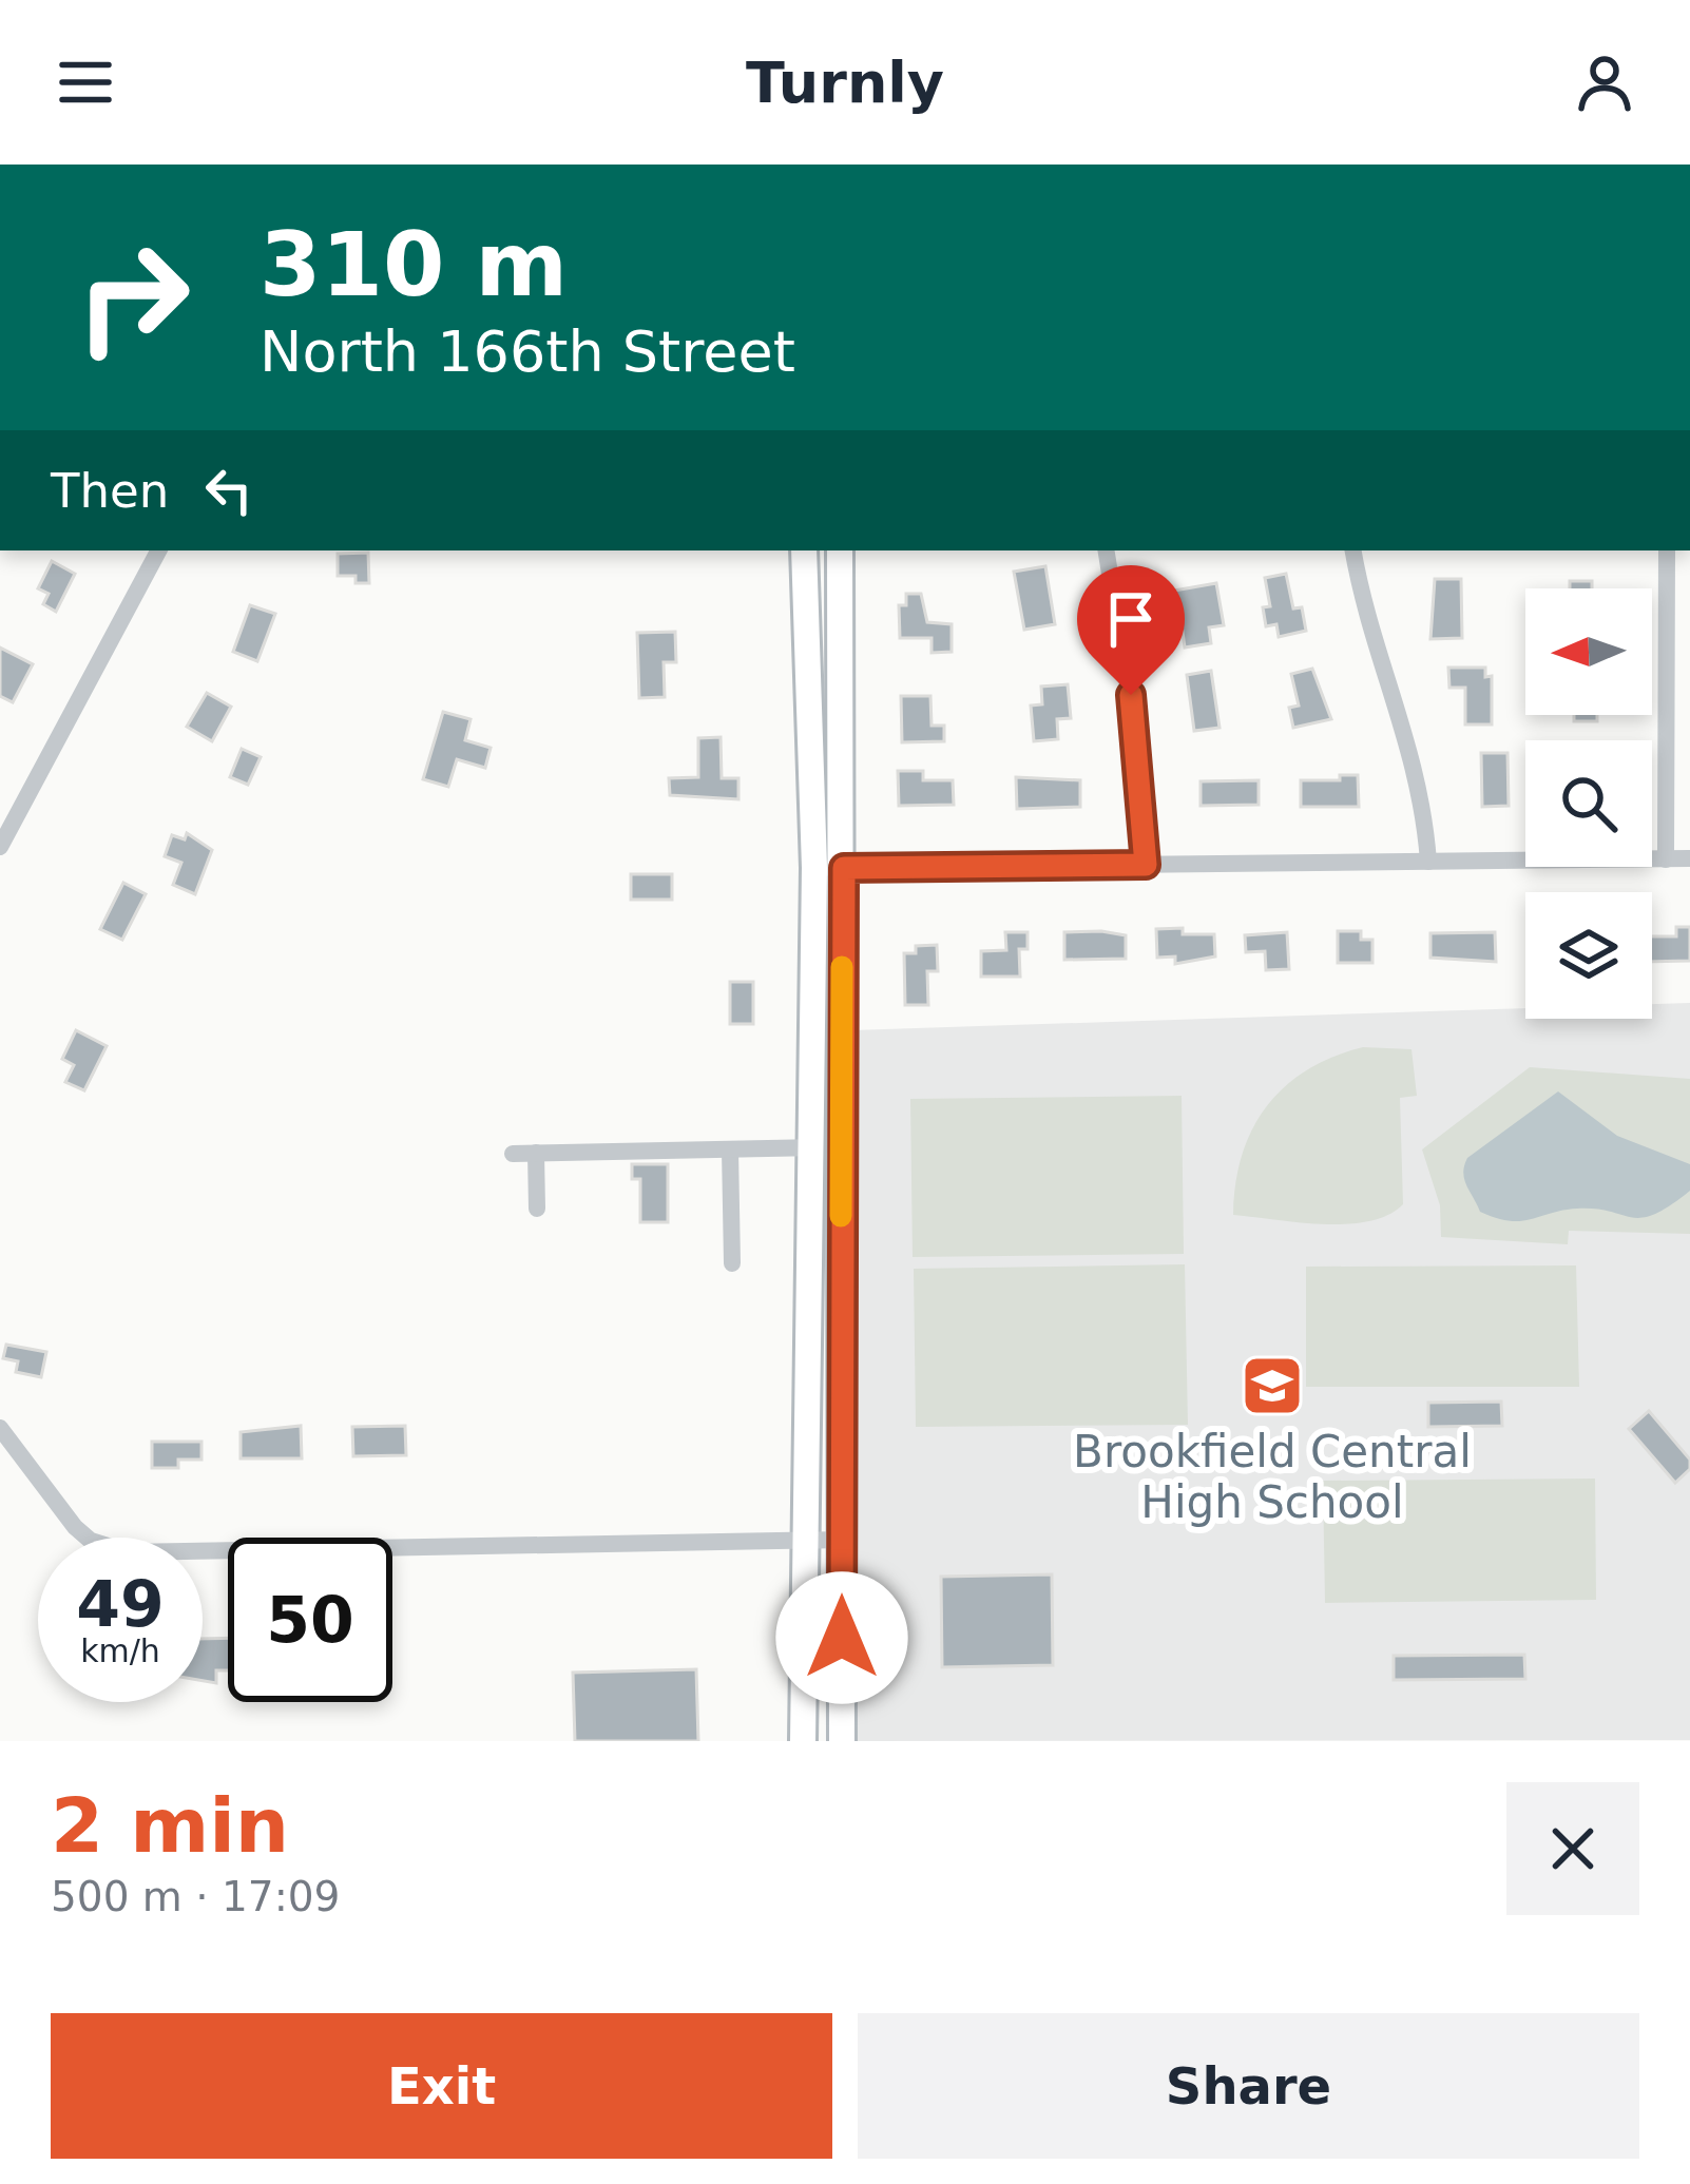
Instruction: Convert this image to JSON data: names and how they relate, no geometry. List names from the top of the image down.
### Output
{
  "places": {
    "school or university": ["Brookfield Central High School"]
  },
  "north": "left",
  "page": {
    "header": "Turnly",
    "turn": ["310 m", "North 166th Street"],
    "then": "Then",
    "speed": "49 km/h",
    "limit": "50",
    "heading": ["2 min", "500 m · 17:09"],
    "buttons": ["Exit", "Share"]
  }
}
